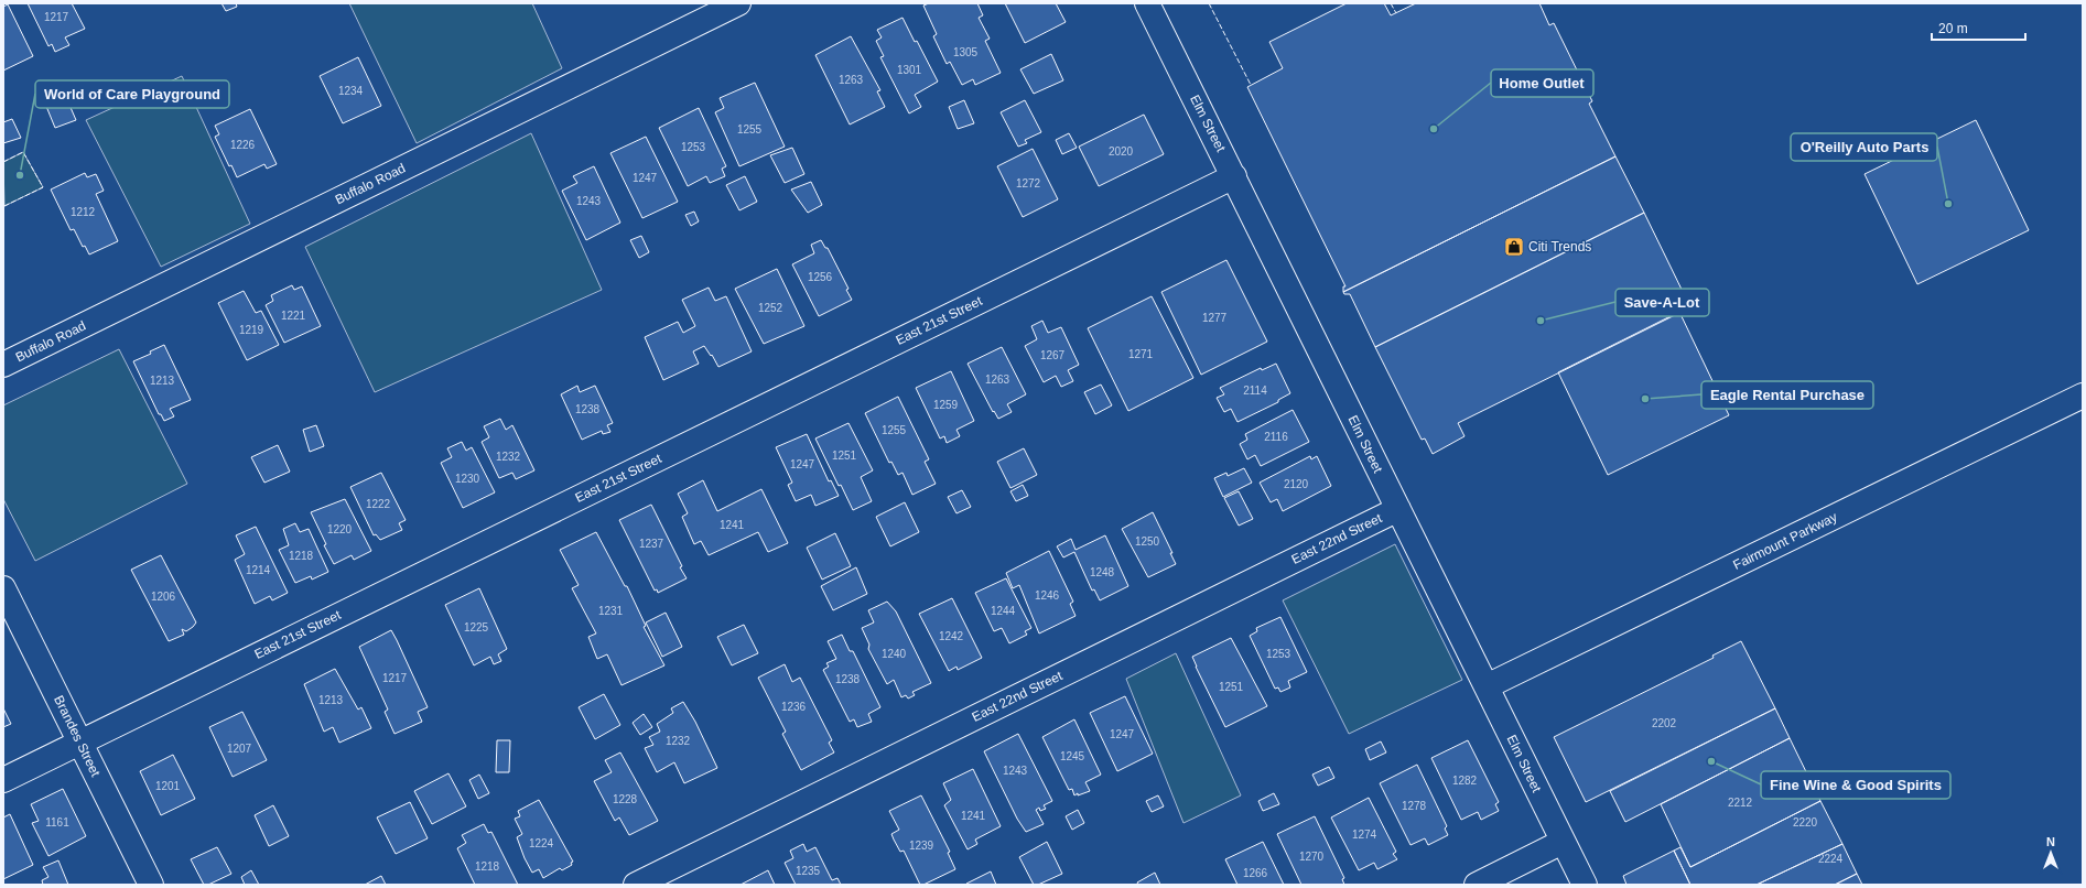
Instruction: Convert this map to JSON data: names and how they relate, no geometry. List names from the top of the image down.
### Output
{
  "streets": {
    "street": [
      "Elm Street",
      "Buffalo Road",
      "East 21st Street",
      "East 22nd Street",
      "Fairmount Parkway",
      "Brandes Street"
    ]
  },
  "crossings": [
    ["Elm Street", "East 21st Street"],
    ["Elm Street", "East 22nd Street"],
    ["Elm Street", "Fairmount Parkway"],
    ["East 21st Street", "Brandes Street"]
  ],
  "places": {
    "other": [
      "Home Outlet",
      "World of Care Playground",
      "O'Reilly Auto Parts",
      "Save-A-Lot",
      "Eagle Rental Purchase",
      "Fine Wine & Good Spirits"
    ],
    "shop": ["Citi Trends"]
  },
  "house_numbers": [
    "1217",
    "1305",
    "1301",
    "1263",
    "1234",
    "1255",
    "1226",
    "1253",
    "2020",
    "1247",
    "1272",
    "1243",
    "1212",
    "1256",
    "1252",
    "1221",
    "1277",
    "1219",
    "1271",
    "1267",
    "1263",
    "1213",
    "2114",
    "1259",
    "1238",
    "1255",
    "2116",
    "1251",
    "1232",
    "1247",
    "1230",
    "2120",
    "1222",
    "1241",
    "1220",
    "1250",
    "1237",
    "1218",
    "1214",
    "1248",
    "1246",
    "1206",
    "1231",
    "1244",
    "1225",
    "1242",
    "1240",
    "1253",
    "1217",
    "1238",
    "1251",
    "1213",
    "1236",
    "2202",
    "1247",
    "1232",
    "1207",
    "1245",
    "1243",
    "1282",
    "1201",
    "1228",
    "2212",
    "1278",
    "1241",
    "1161",
    "2220",
    "1274",
    "1224",
    "1239",
    "1270",
    "2224",
    "1218",
    "1235",
    "1266"
  ],
  "scale_bar": "20 m",
  "north": "top"
}
